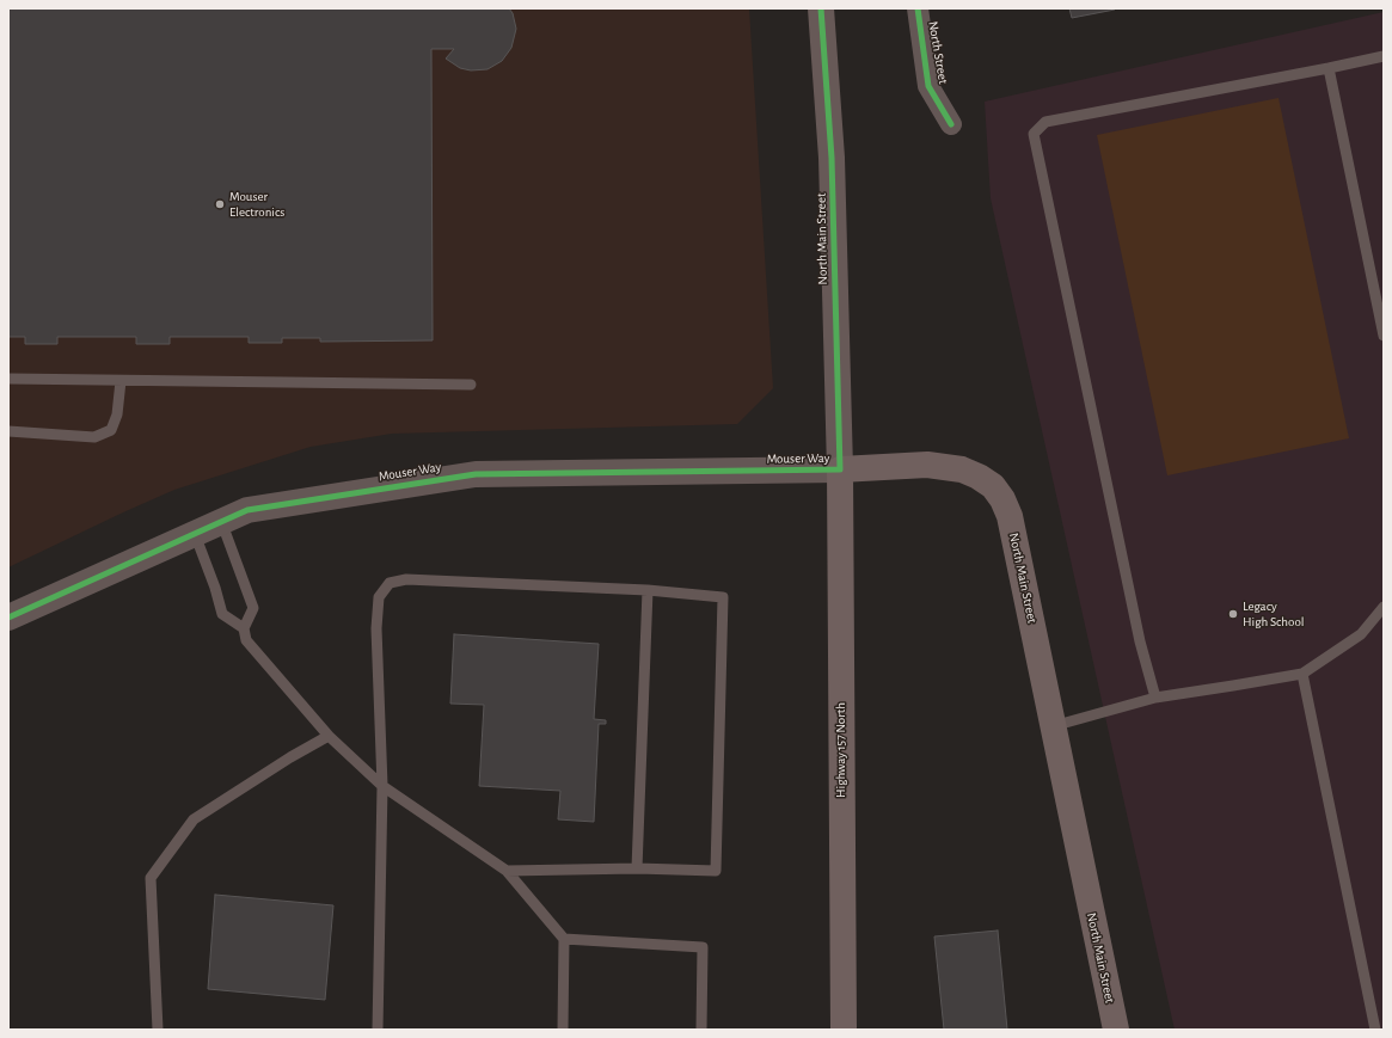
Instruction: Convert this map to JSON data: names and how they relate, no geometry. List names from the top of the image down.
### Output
{
  "streets": {
    "main road": ["North Main Street", "Highway 157 North"],
    "street": ["North Street", "Mouser Way"]
  },
  "crossings": [
    ["North Main Street", "Mouser Way"],
    ["North Main Street", "Highway 157 North"],
    ["Mouser Way", "Highway 157 North"]
  ],
  "places": ["Mouser Electronics", "Legacy High School"]
}
